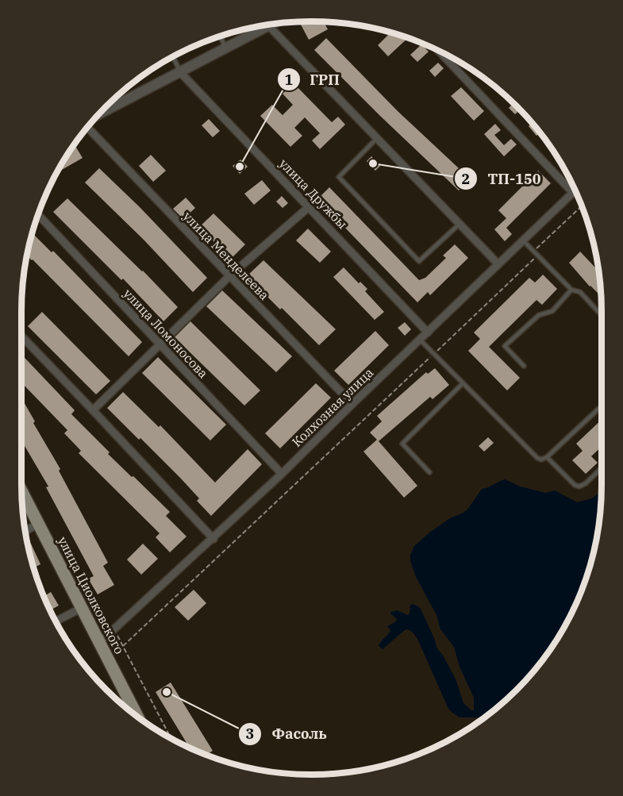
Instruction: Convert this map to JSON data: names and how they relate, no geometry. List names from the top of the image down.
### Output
{
  "streets": {
    "main road": ["улица Циолковского"],
    "street": [
      "улица Дружбы",
      "улица Менделеева",
      "улица Ломоносова",
      "Колхозная улица"
    ]
  },
  "crossings": [
    ["улица Дружбы", "Колхозная улица"],
    ["улица Менделеева", "Колхозная улица"],
    ["улица Ломоносова", "Колхозная улица"],
    ["Колхозная улица", "улица Циолковского"]
  ],
  "places": ["ТП-150", "ГРП", "Фасоль"]
}
